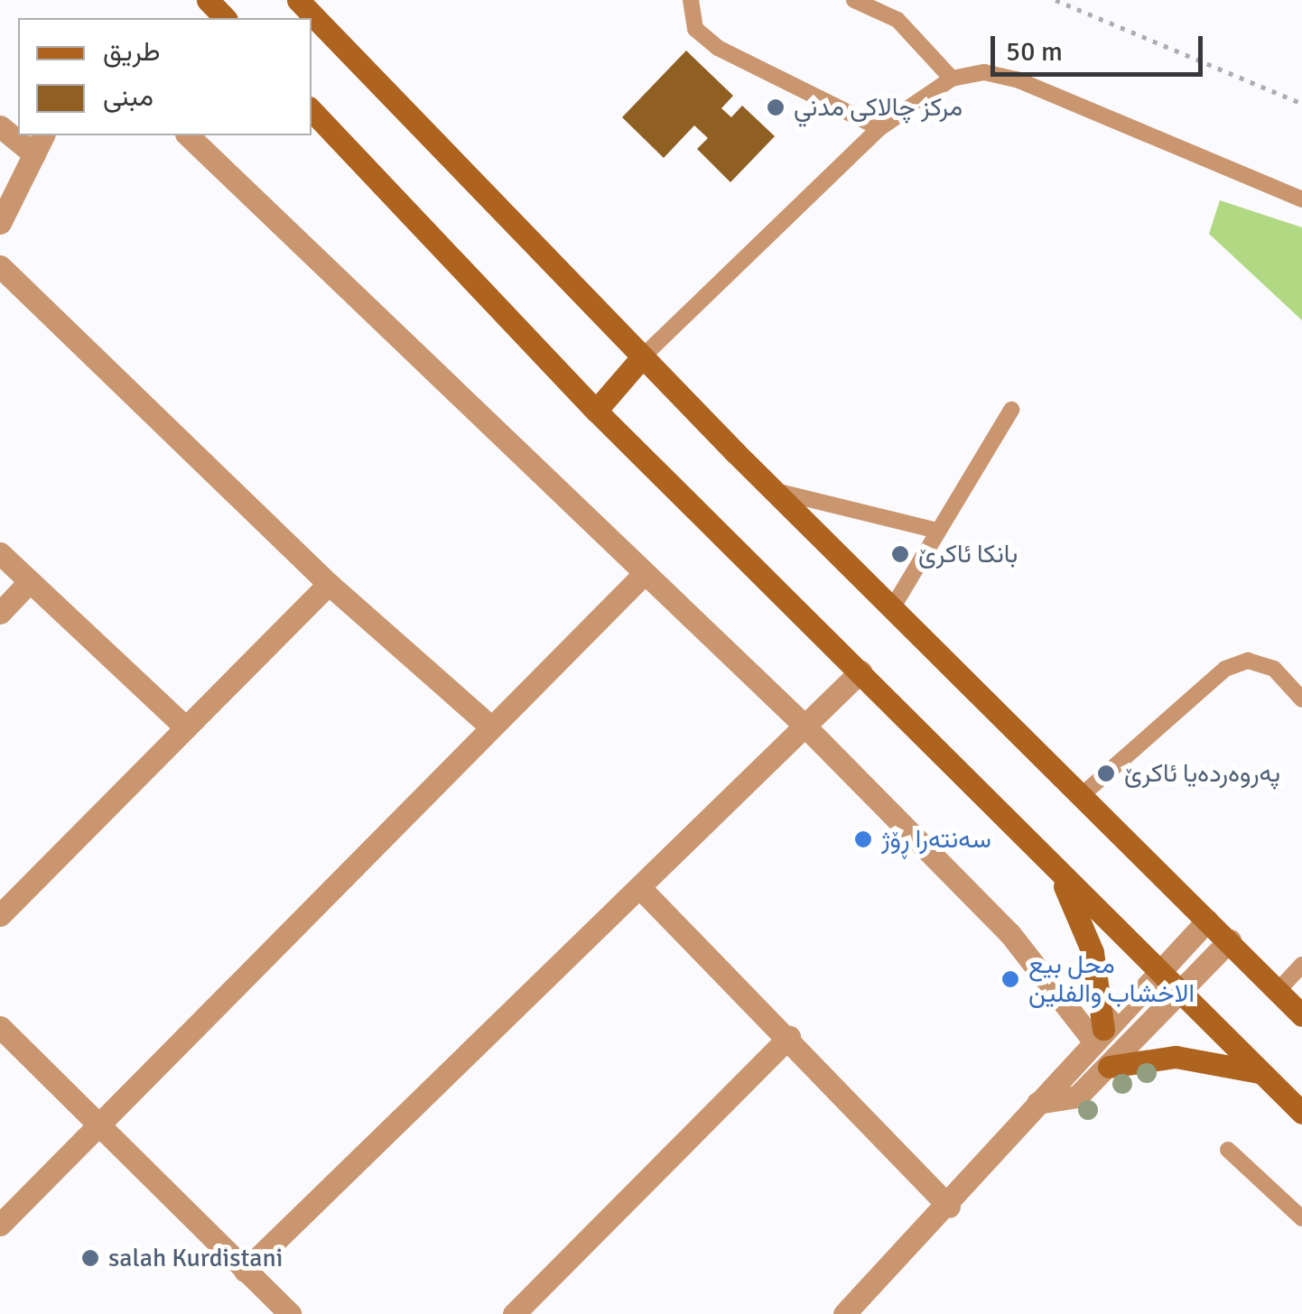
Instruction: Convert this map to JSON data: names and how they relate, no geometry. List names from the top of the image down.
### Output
{
  "places": [
    "مركز چالاکى مدني",
    "بانکا ئاکرێ",
    "پەروەردەیا ئاكرێ",
    "سەنتەرا ڕۆژ",
    "محل بيع الاخشاب والفلين",
    "salah Kurdistani"
  ],
  "legend": ["طريق", "مبنى"],
  "scale_bar": "50 m"
}
